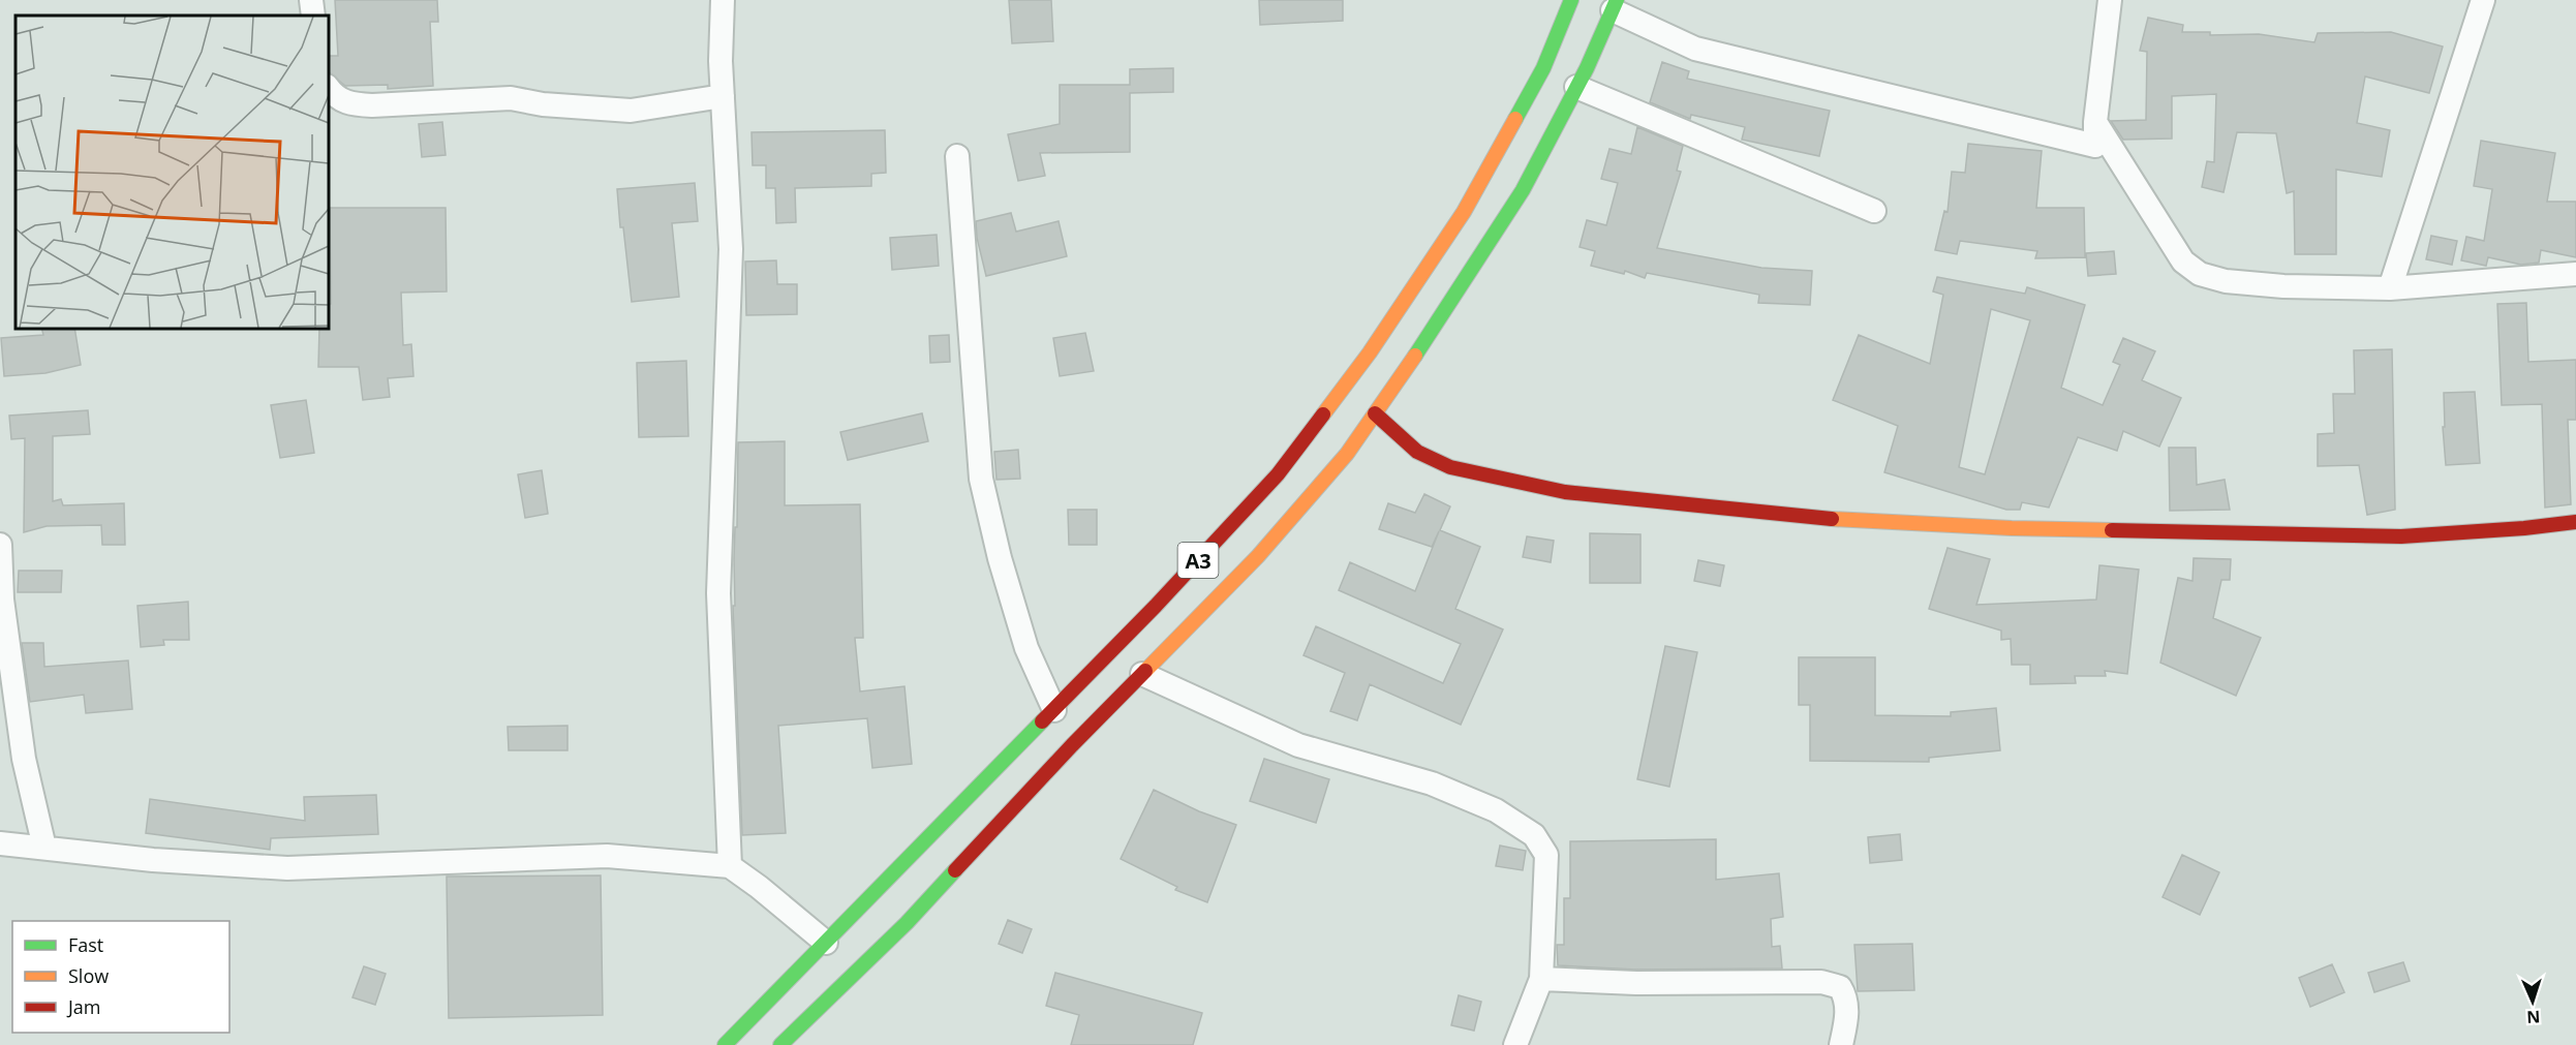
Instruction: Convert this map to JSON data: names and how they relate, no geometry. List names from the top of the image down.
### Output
{
  "streets": {
    "main road": ["A3"]
  },
  "legend": ["Fast", "Slow", "Jam"],
  "north": "bottom"
}
